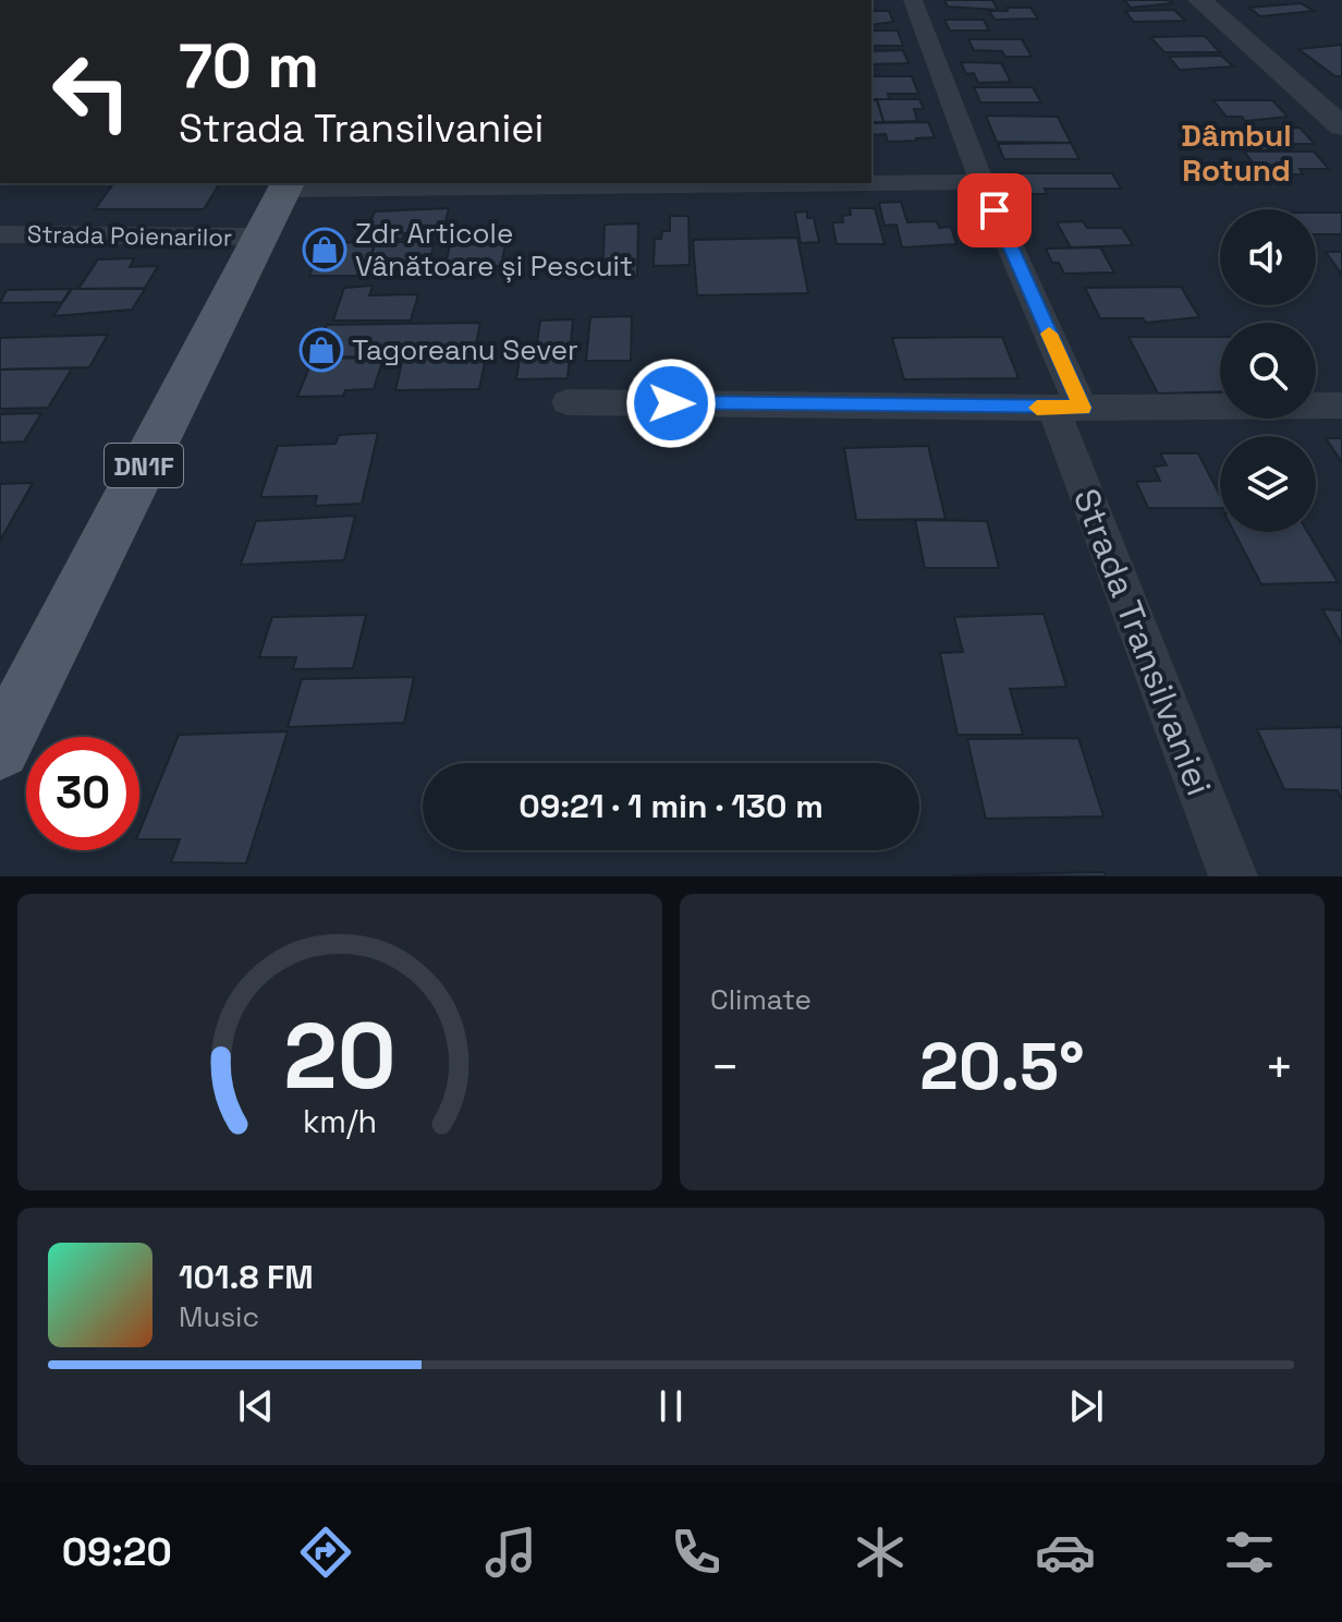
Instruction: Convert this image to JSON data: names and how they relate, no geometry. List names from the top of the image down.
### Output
{
  "streets": {
    "main road": ["DN1F"],
    "street": ["Strada Poienarilor", "Strada Transilvaniei"]
  },
  "crossings": [
    ["Strada Poienarilor", "DN1F"]
  ],
  "districts": ["Dâmbul Rotund"],
  "places": {
    "shop": ["Zdr Articole Vânătoare și Pescuit", "Tagoreanu Sever"]
  },
  "page": {
    "turn": ["70 m", "Strada Transilvaniei"],
    "limit": "30",
    "trip": "09:21 · 1 min · 130 m",
    "tile": "Climate",
    "heat": ["−", "20.5°", "+"],
    "song": ["101.8 FM", "Music"],
    "tabs": "09:20",
    "gauge": ["20", "km/h"]
  }
}
